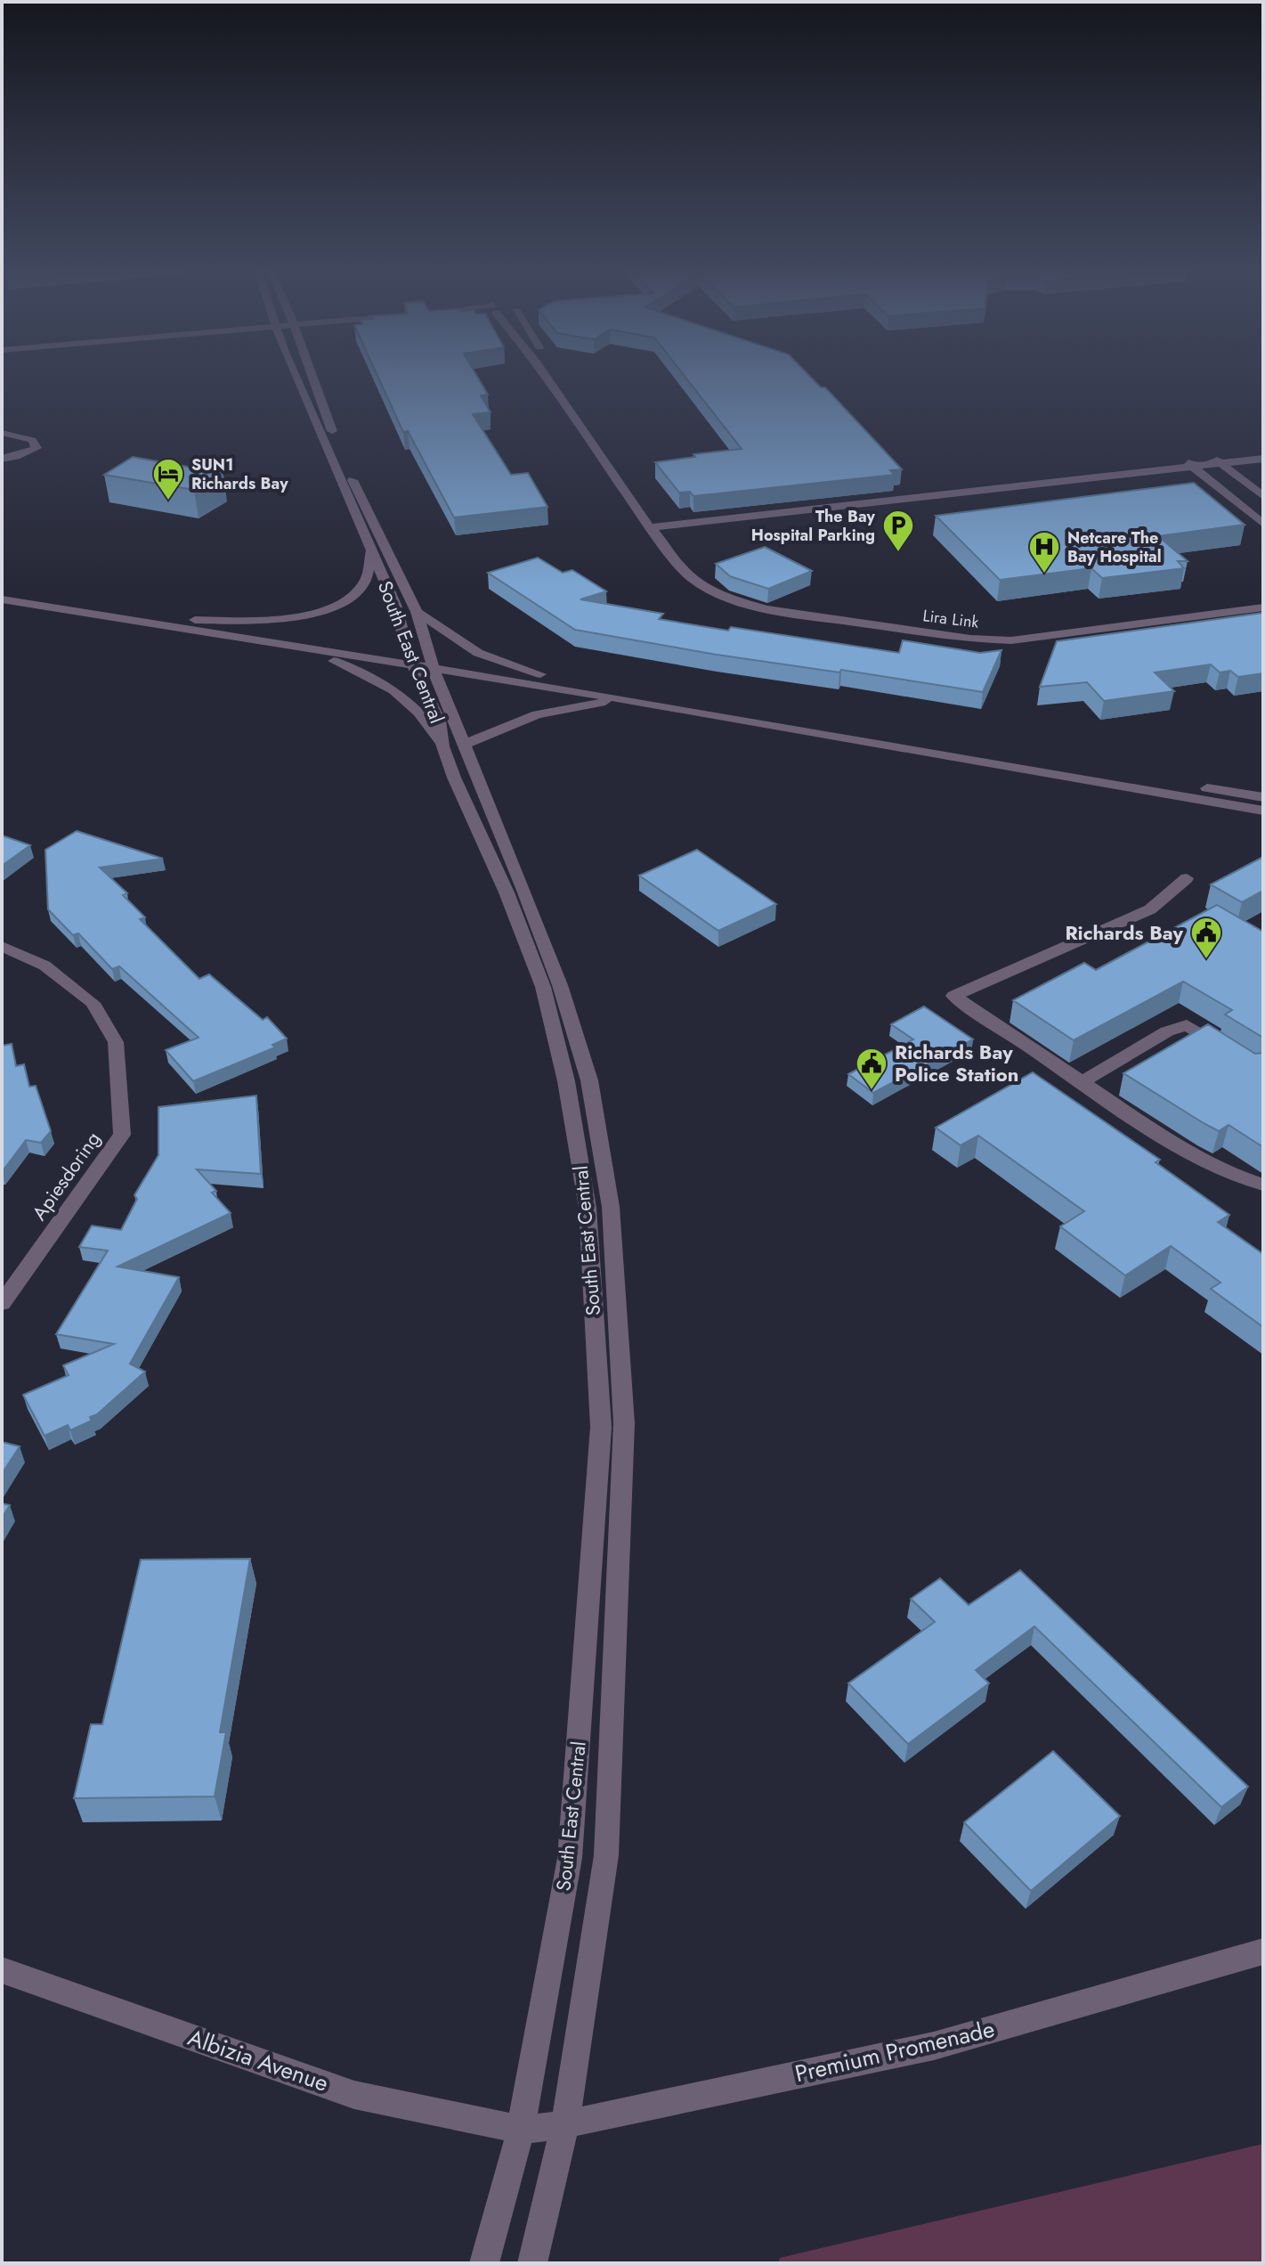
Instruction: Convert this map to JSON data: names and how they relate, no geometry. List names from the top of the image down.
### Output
{
  "streets": {
    "street": [
      "Lira Link",
      "South East Central",
      "Apiesdoring",
      "Premium Promenade",
      "Albizia Avenue"
    ]
  },
  "crossings": [
    ["South East Central", "Premium Promenade"],
    ["South East Central", "Albizia Avenue"],
    ["Premium Promenade", "Albizia Avenue"]
  ],
  "places": {
    "hotel": ["SUN1 Richards Bay"],
    "parking": ["The Bay Hospital Parking"],
    "hospital": ["Netcare The Bay Hospital"],
    "public building": ["Richards Bay", "Richards Bay Police Station"]
  }
}
